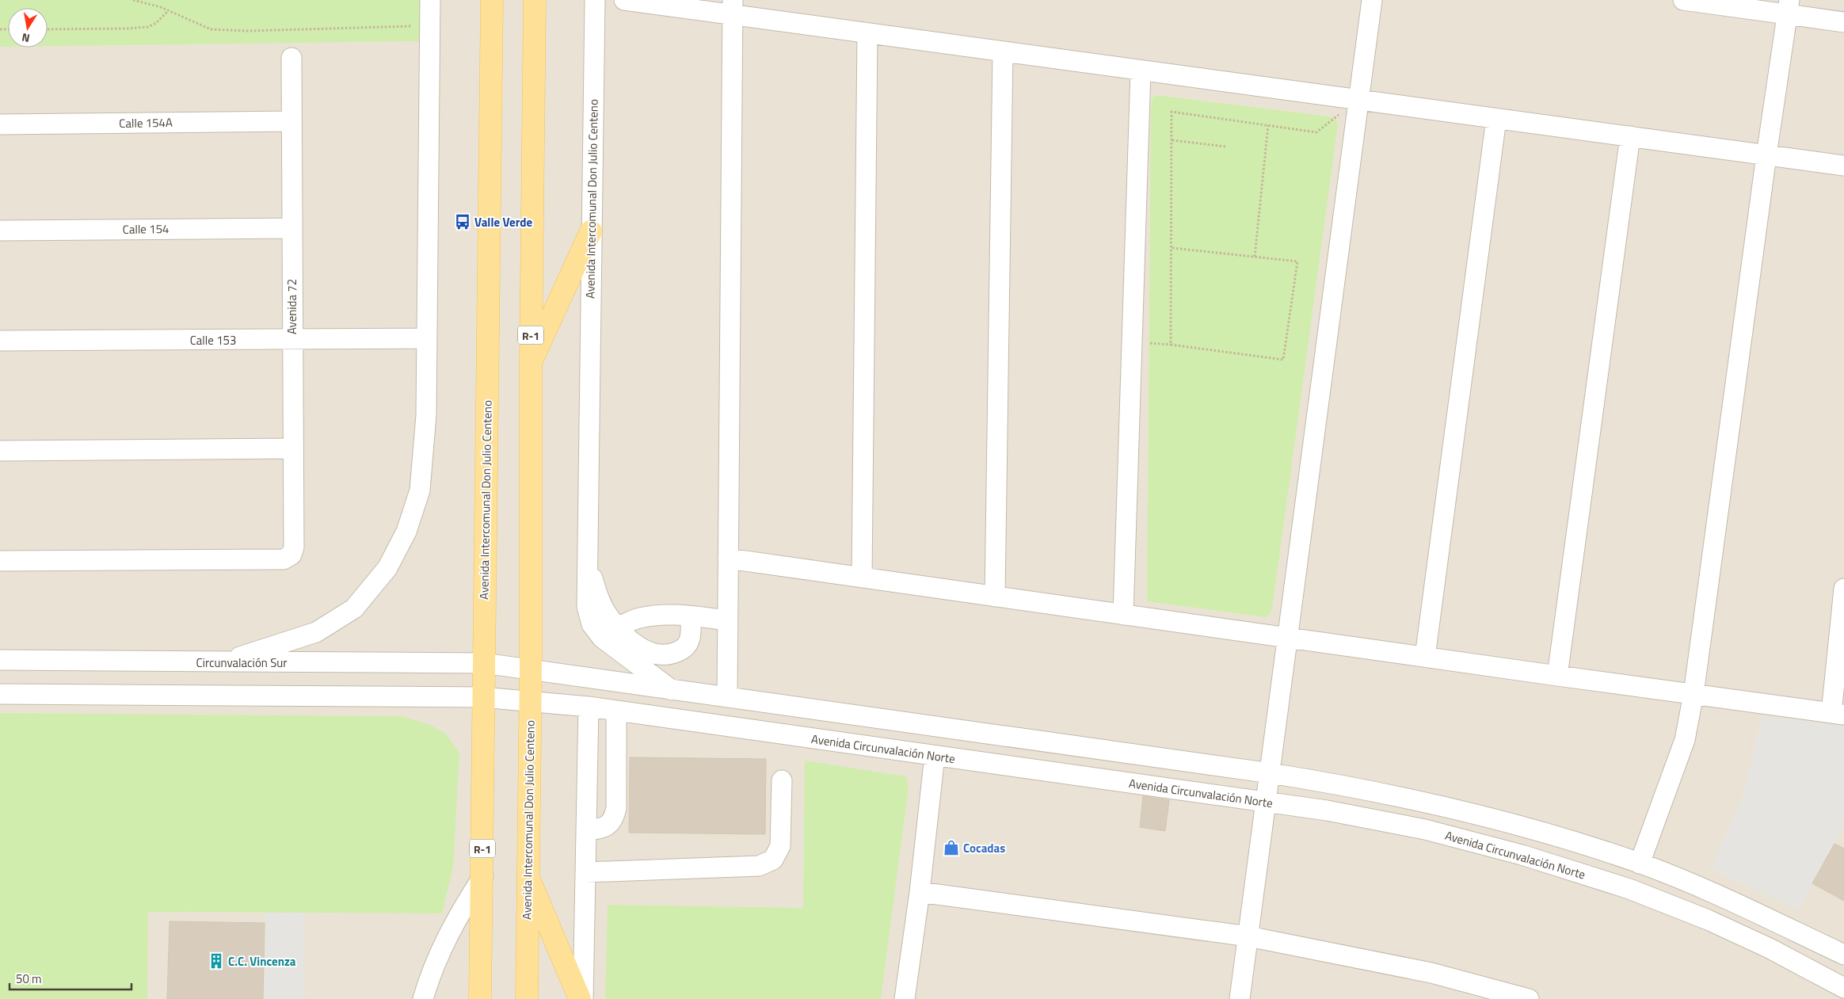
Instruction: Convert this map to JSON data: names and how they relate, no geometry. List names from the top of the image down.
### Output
{
  "streets": {
    "main road": ["Avenida Intercomunal Don Julio Centeno", "R-1"],
    "street": [
      "Calle 154A",
      "Calle 154",
      "Avenida 72",
      "Calle 153",
      "Circunvalación Sur",
      "Avenida Circunvalación Norte"
    ]
  },
  "crossings": [
    ["Calle 154A", "Avenida 72"],
    ["Avenida Intercomunal Don Julio Centeno", "Circunvalación Sur"],
    ["Avenida Intercomunal Don Julio Centeno", "Avenida Circunvalación Norte"],
    ["Calle 154", "Avenida 72"],
    ["Avenida 72", "Calle 153"]
  ],
  "places": {
    "bus stop": ["Valle Verde"],
    "shop": ["Cocadas"],
    "building": ["C.C. Vincenza"]
  },
  "scale_bar": "50 m",
  "north": "bottom"
}
